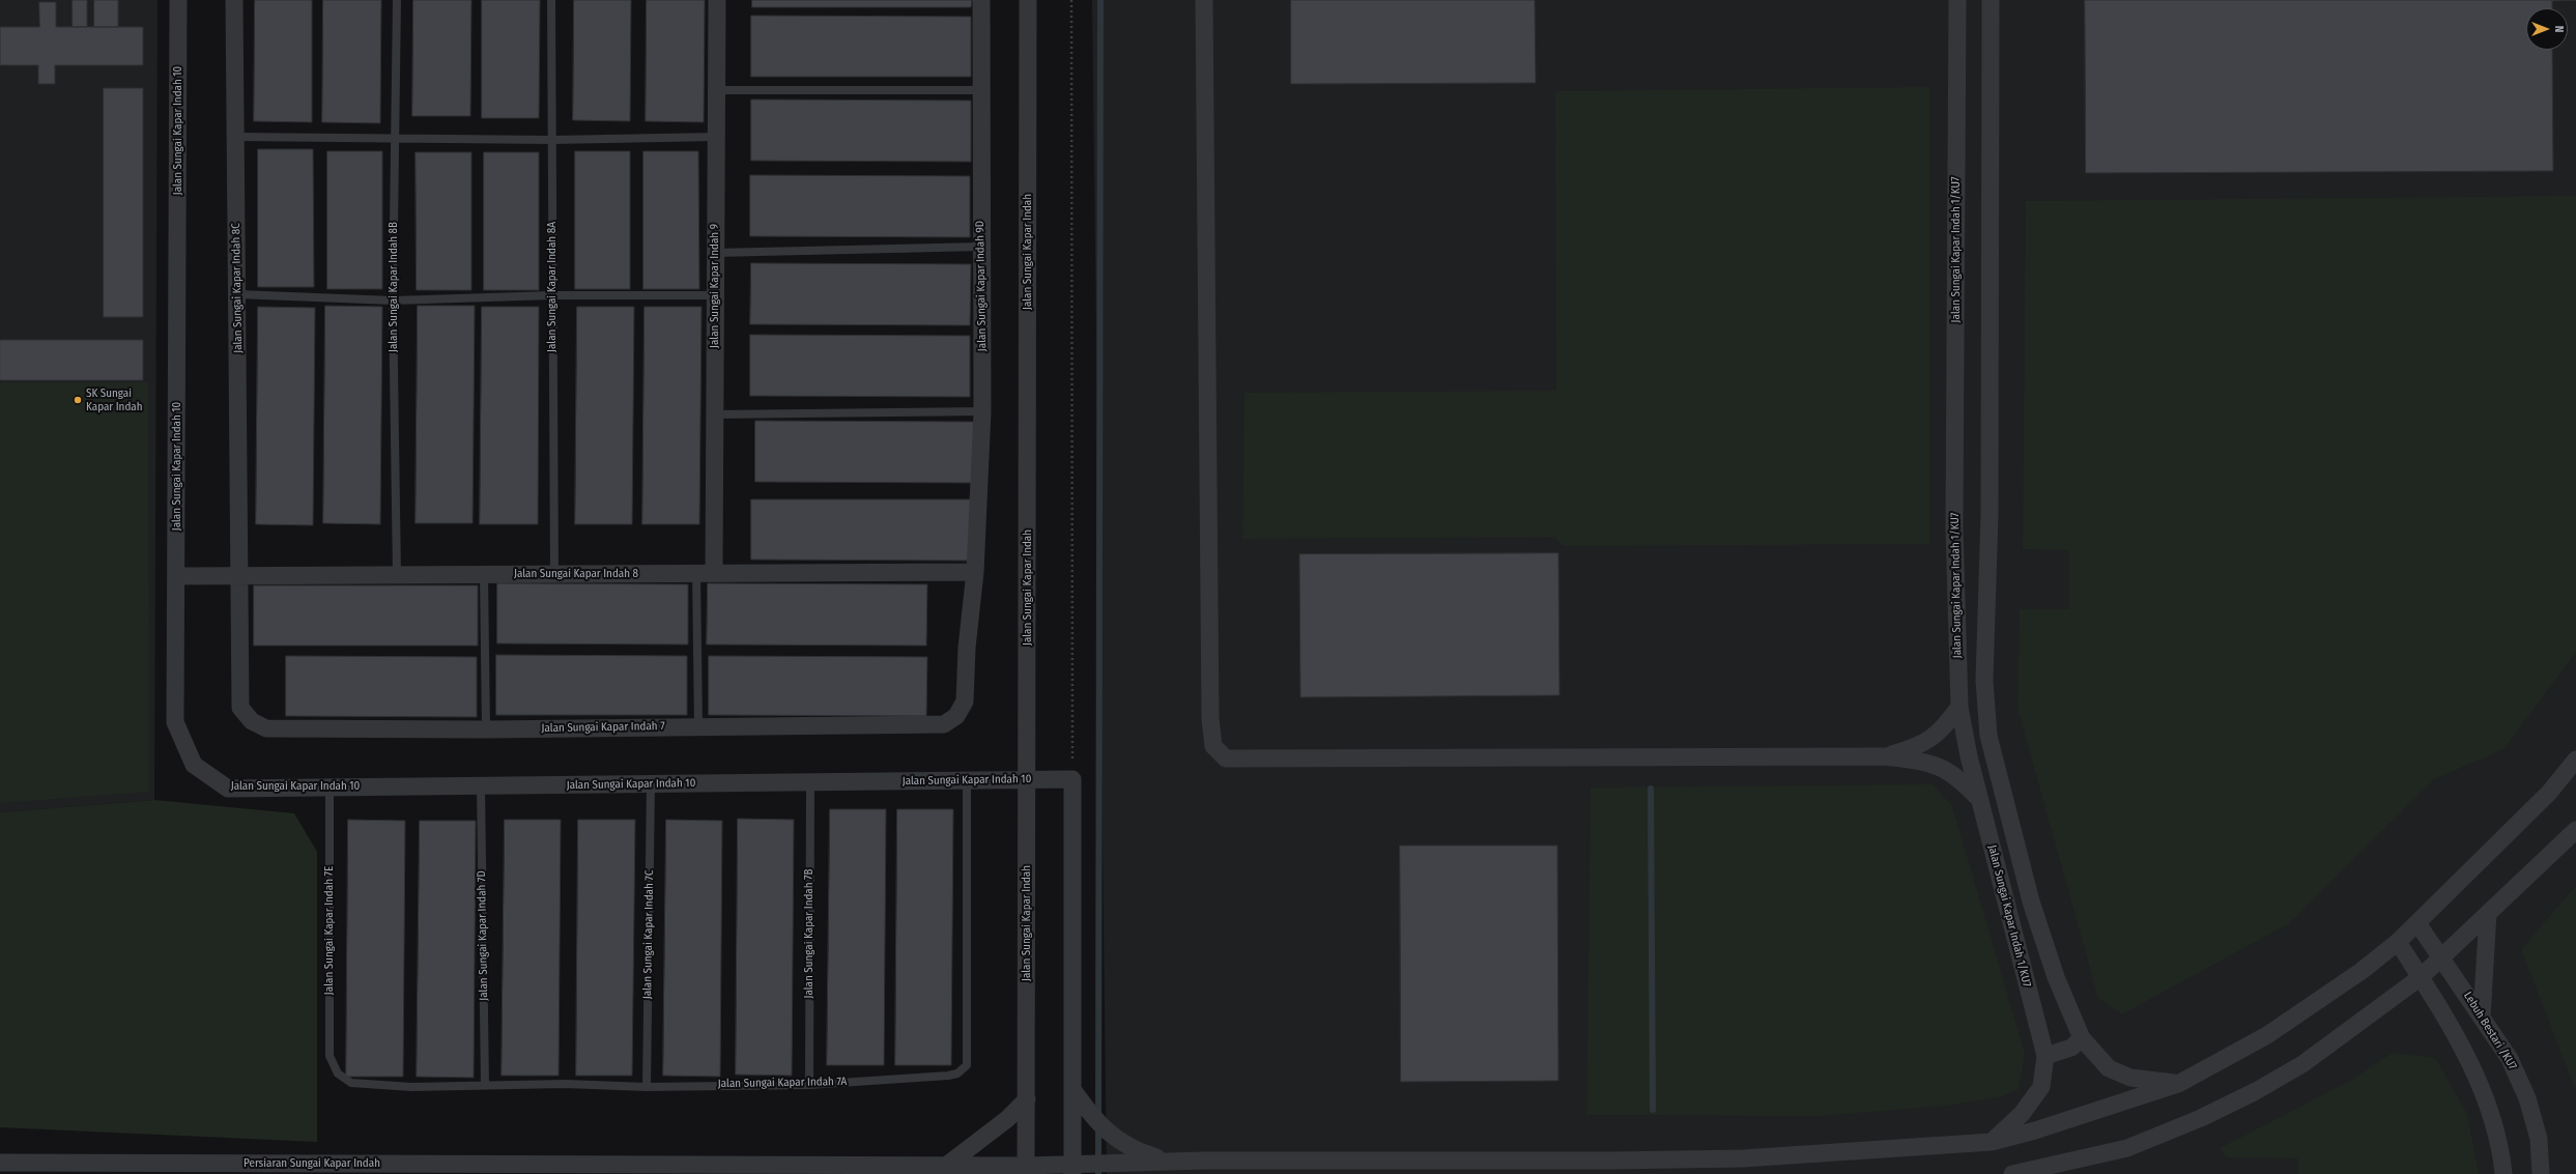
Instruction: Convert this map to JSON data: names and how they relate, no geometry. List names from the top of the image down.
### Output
{
  "streets": {
    "street": [
      "Jalan Sungai Kapar Indah 10",
      "Jalan Sungai Kapar Indah 1/KU7",
      "Jalan Sungai Kapar Indah",
      "Jalan Sungai Kapar Indah 9",
      "Jalan Sungai Kapar Indah 9D",
      "Jalan Sungai Kapar Indah 8C",
      "Jalan Sungai Kapar Indah 8",
      "Jalan Sungai Kapar Indah 7",
      "Lebuh Bestari /KU7",
      "Persiaran Sungai Kapar Indah"
    ],
    "lane": [
      "Jalan Sungai Kapar Indah 8B",
      "Jalan Sungai Kapar Indah 8A",
      "Jalan Sungai Kapar Indah 7E",
      "Jalan Sungai Kapar Indah 7B",
      "Jalan Sungai Kapar Indah 7C",
      "Jalan Sungai Kapar Indah 7D",
      "Jalan Sungai Kapar Indah 7A"
    ]
  },
  "crossings": [
    ["Jalan Sungai Kapar Indah 10", "Jalan Sungai Kapar Indah"],
    ["Jalan Sungai Kapar Indah 10", "Jalan Sungai Kapar Indah 8"],
    ["Jalan Sungai Kapar Indah 10", "Jalan Sungai Kapar Indah 7E"],
    ["Jalan Sungai Kapar Indah 10", "Jalan Sungai Kapar Indah 7B"],
    ["Jalan Sungai Kapar Indah 10", "Jalan Sungai Kapar Indah 7C"],
    ["Jalan Sungai Kapar Indah 10", "Jalan Sungai Kapar Indah 7D"],
    ["Jalan Sungai Kapar Indah 10", "Jalan Sungai Kapar Indah 7A"],
    ["Jalan Sungai Kapar Indah", "Persiaran Sungai Kapar Indah"],
    ["Jalan Sungai Kapar Indah 9", "Jalan Sungai Kapar Indah 8"],
    ["Jalan Sungai Kapar Indah 9D", "Jalan Sungai Kapar Indah 8"],
    ["Jalan Sungai Kapar Indah 9D", "Jalan Sungai Kapar Indah 7"],
    ["Jalan Sungai Kapar Indah 8B", "Jalan Sungai Kapar Indah 8"],
    ["Jalan Sungai Kapar Indah 8A", "Jalan Sungai Kapar Indah 8"],
    ["Jalan Sungai Kapar Indah 8C", "Jalan Sungai Kapar Indah 8"],
    ["Jalan Sungai Kapar Indah 8C", "Jalan Sungai Kapar Indah 7"],
    ["Jalan Sungai Kapar Indah 8", "Jalan Sungai Kapar Indah 7"],
    ["Jalan Sungai Kapar Indah 7E", "Jalan Sungai Kapar Indah 7A"],
    ["Jalan Sungai Kapar Indah 7B", "Jalan Sungai Kapar Indah 7A"],
    ["Jalan Sungai Kapar Indah 7C", "Jalan Sungai Kapar Indah 7A"],
    ["Jalan Sungai Kapar Indah 7D", "Jalan Sungai Kapar Indah 7A"]
  ],
  "places": ["SK Sungai Kapar Indah"],
  "north": "right"
}
